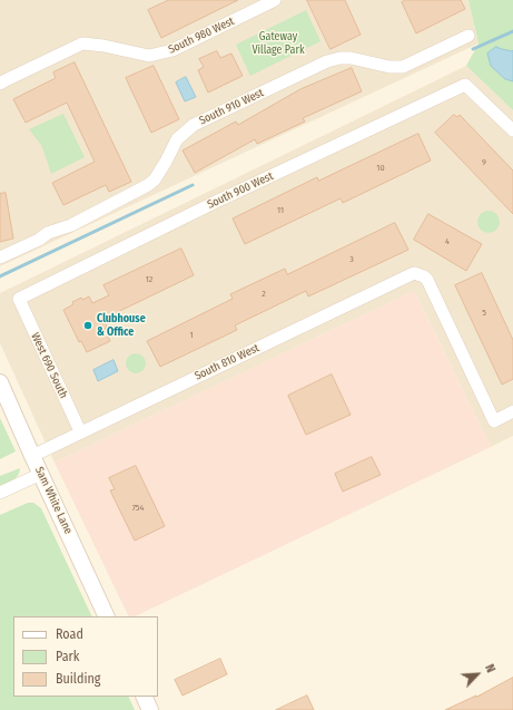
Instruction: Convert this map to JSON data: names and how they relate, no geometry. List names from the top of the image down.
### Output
{
  "streets": {
    "street": [
      "South 980 West",
      "South 910 West",
      "South 900 West",
      "South 810 West",
      "West 690 South",
      "Sam White Lane"
    ]
  },
  "crossings": [
    ["South 900 West", "West 690 South"],
    ["South 810 West", "West 690 South"],
    ["South 810 West", "Sam White Lane"]
  ],
  "parks": ["Gateway Village Park"],
  "places": ["Clubhouse & Office"],
  "house_numbers": [
    "9",
    "10",
    "11",
    "4",
    "3",
    "12",
    "2",
    "5",
    "1",
    "754"
  ],
  "legend": ["Road", "Park", "Building"],
  "north": "top right"
}
